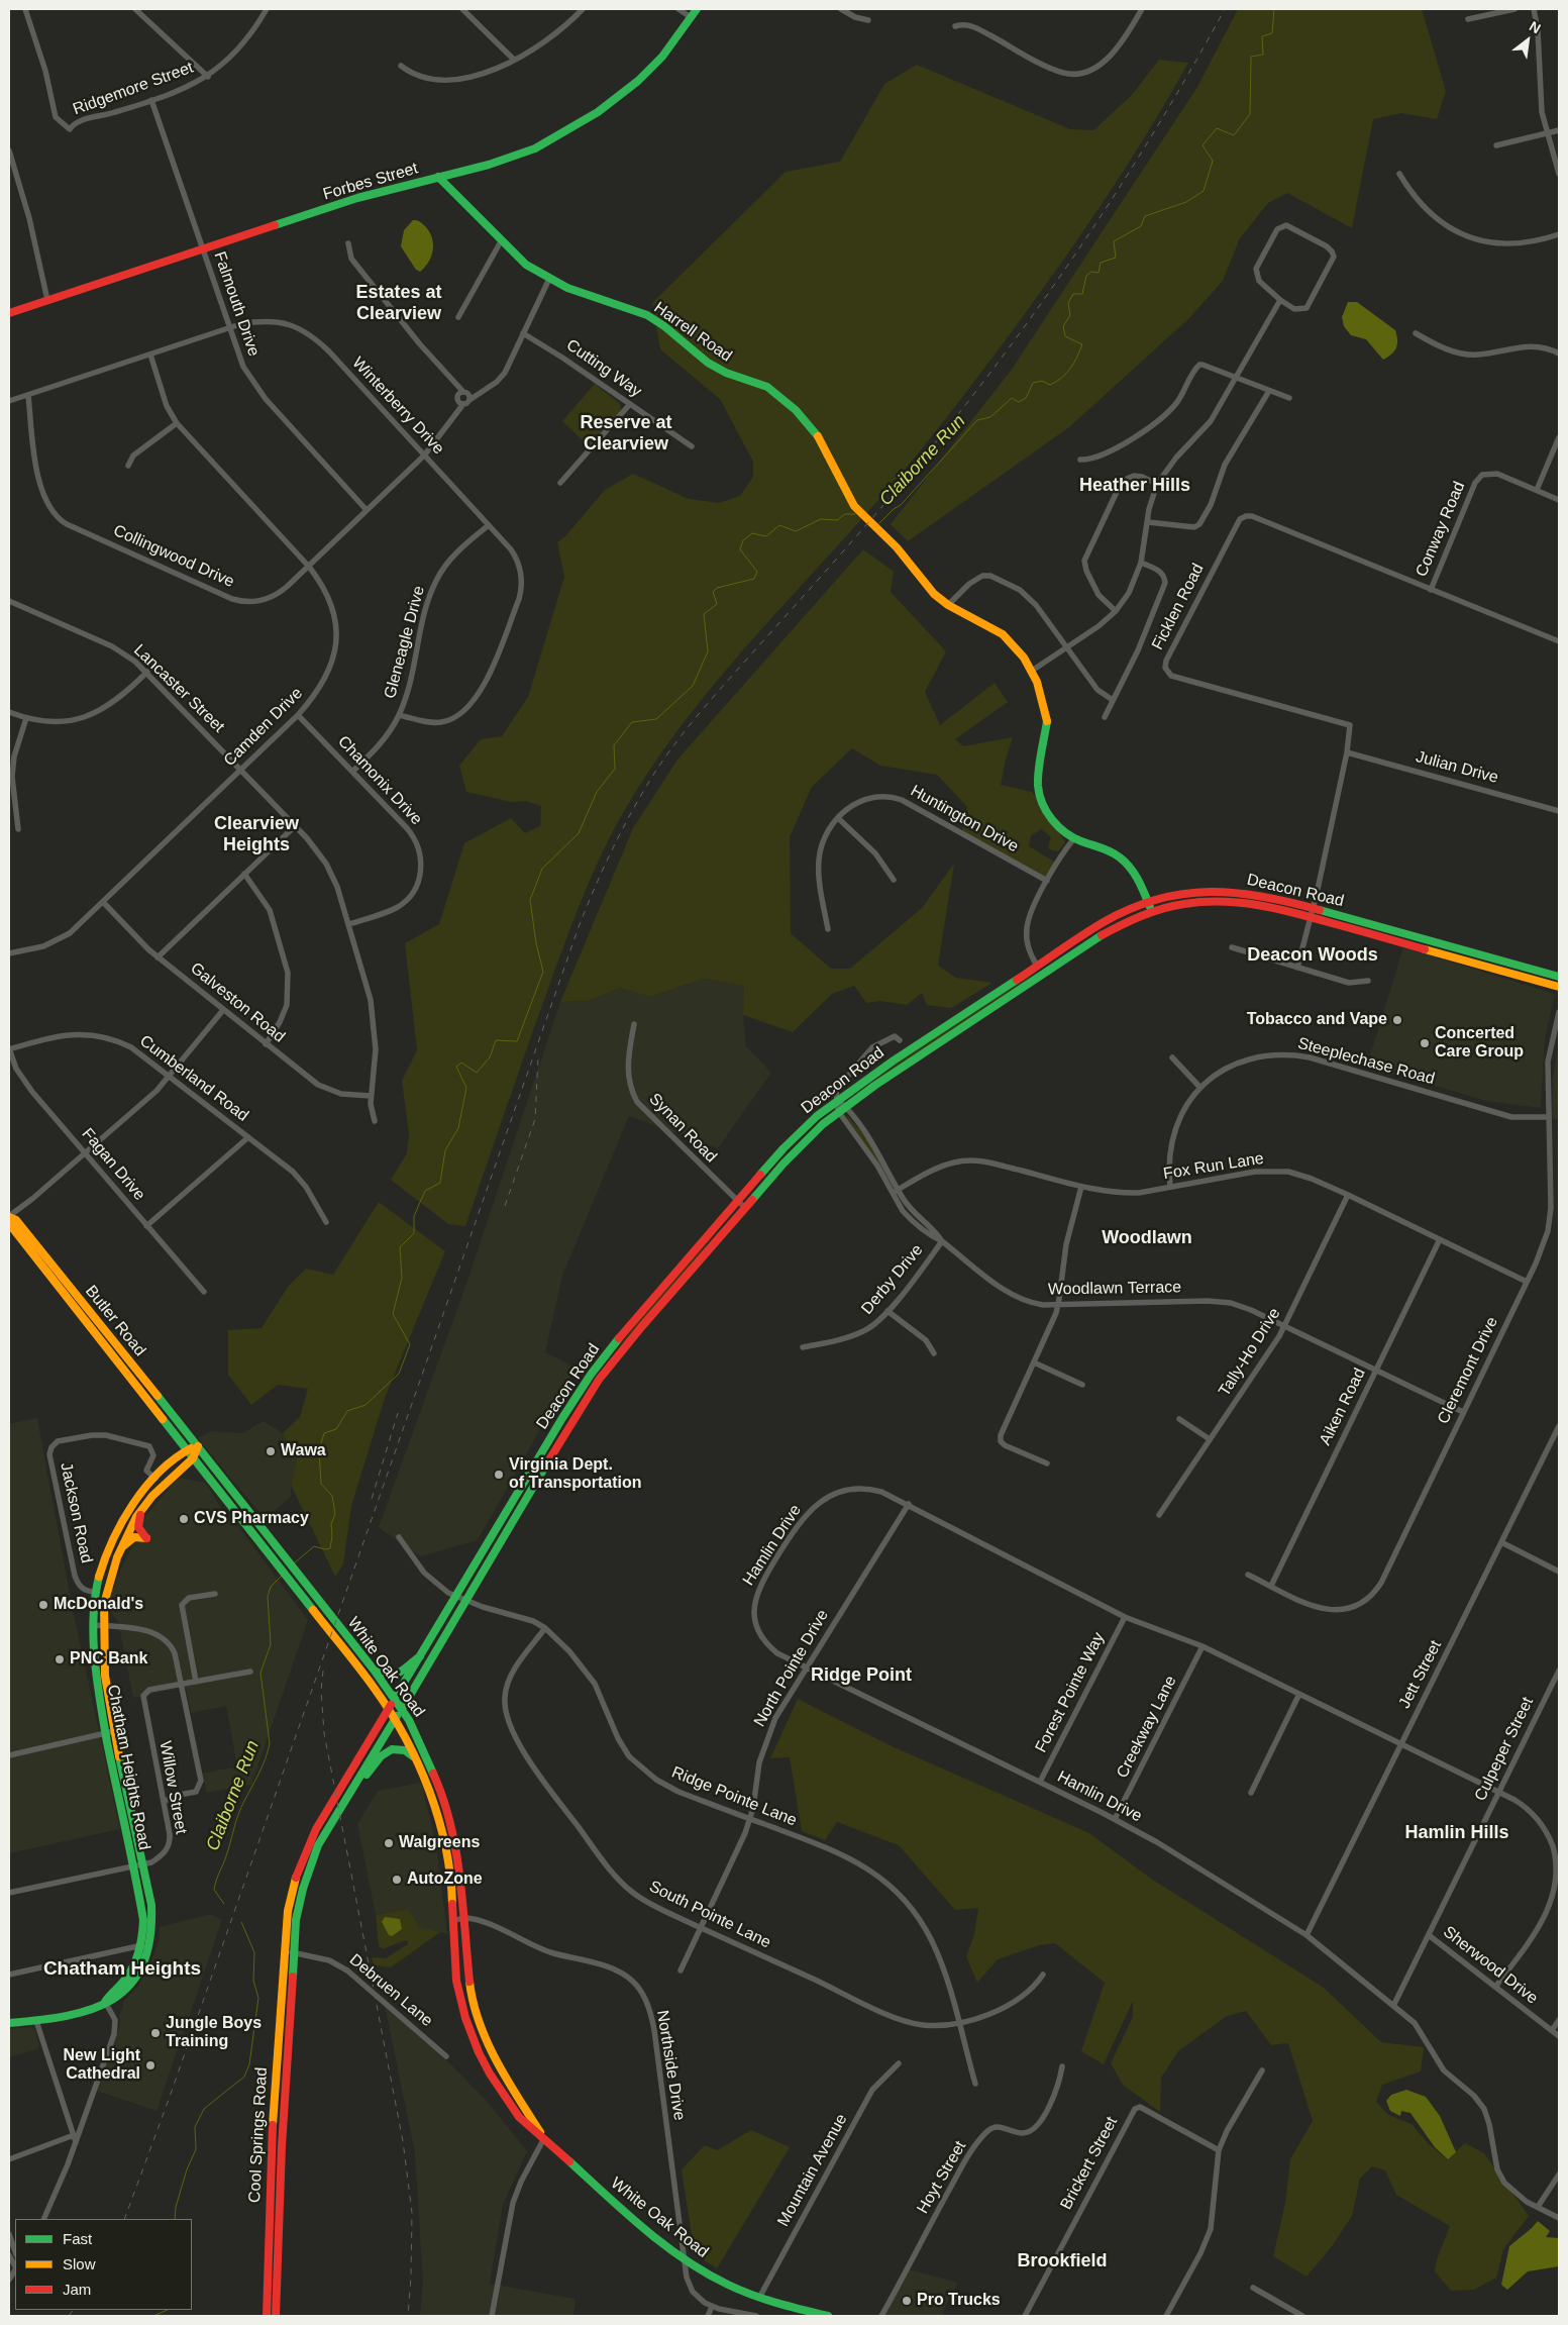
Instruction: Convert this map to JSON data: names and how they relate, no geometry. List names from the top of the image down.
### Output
{
  "streets": {
    "main road": [
      "Forbes Street",
      "Harrell Road",
      "Deacon Road",
      "Butler Road",
      "White Oak Road",
      "Chatham Heights Road",
      "Cool Springs Road"
    ],
    "street": [
      "Ridgemore Street",
      "Falmouth Drive",
      "Cutting Way",
      "Winterberry Drive",
      "Conway Road",
      "Collingwood Drive",
      "Ficklen Road",
      "Gleneagle Drive",
      "Lancaster Street",
      "Camden Drive",
      "Julian Drive",
      "Chamonix Drive",
      "Huntington Drive",
      "Galveston Road",
      "Steeplechase Road",
      "Cumberland Road",
      "Synan Road",
      "Fagan Drive",
      "Fox Run Lane",
      "Derby Drive",
      "Woodlawn Terrace",
      "Tally-Ho Drive",
      "Cleremont Drive",
      "Aiken Road",
      "Jackson Road",
      "Hamlin Drive",
      "North Pointe Drive",
      "Jett Street",
      "Forest Pointe Way",
      "Creekway Lane",
      "Culpeper Street",
      "Willow Street",
      "Ridge Pointe Lane",
      "South Pointe Lane",
      "Sherwood Drive",
      "Debruen Lane",
      "Northside Drive",
      "Brickert Street",
      "Mountain Avenue",
      "Hoyt Street"
    ]
  },
  "crossings": [
    ["Ridgemore Street", "Falmouth Drive"],
    ["Forbes Street", "Falmouth Drive"],
    ["Forbes Street", "Harrell Road"],
    ["Falmouth Drive", "Winterberry Drive"],
    ["Falmouth Drive", "Collingwood Drive"],
    ["Harrell Road", "Deacon Road"],
    ["Winterberry Drive", "Collingwood Drive"],
    ["Winterberry Drive", "Gleneagle Drive"],
    ["Winterberry Drive", "Camden Drive"],
    ["Conway Road", "Ficklen Road"],
    ["Collingwood Drive", "Camden Drive"],
    ["Ficklen Road", "Julian Drive"],
    ["Ficklen Road", "Deacon Road"],
    ["Gleneagle Drive", "Chamonix Drive"],
    ["Lancaster Street", "Camden Drive"],
    ["Lancaster Street", "Chamonix Drive"],
    ["Lancaster Street", "Galveston Road"],
    ["Camden Drive", "Chamonix Drive"],
    ["Camden Drive", "Galveston Road"],
    ["Deacon Road", "Synan Road"],
    ["Deacon Road", "Woodlawn Terrace"],
    ["Deacon Road", "White Oak Road"],
    ["Deacon Road", "Ridge Pointe Lane"],
    ["Deacon Road", "Cool Springs Road"],
    ["Steeplechase Road", "Fox Run Lane"],
    ["Steeplechase Road", "Cleremont Drive"],
    ["Cumberland Road", "Fagan Drive"],
    ["Fox Run Lane", "Woodlawn Terrace"],
    ["Fox Run Lane", "Tally-Ho Drive"],
    ["Fox Run Lane", "Cleremont Drive"],
    ["Fox Run Lane", "Aiken Road"],
    ["Derby Drive", "Woodlawn Terrace"],
    ["Woodlawn Terrace", "Tally-Ho Drive"],
    ["Woodlawn Terrace", "Cleremont Drive"],
    ["Woodlawn Terrace", "Aiken Road"],
    ["Butler Road", "White Oak Road"],
    ["Butler Road", "Chatham Heights Road"],
    ["Cleremont Drive", "Aiken Road"],
    ["Jackson Road", "Chatham Heights Road"],
    ["Hamlin Drive", "North Pointe Drive"],
    ["Hamlin Drive", "Jett Street"],
    ["Hamlin Drive", "Forest Pointe Way"],
    ["Hamlin Drive", "Creekway Lane"],
    ["Hamlin Drive", "Culpeper Street"],
    ["Hamlin Drive", "Sherwood Drive"],
    ["White Oak Road", "Chatham Heights Road"],
    ["White Oak Road", "Northside Drive"],
    ["White Oak Road", "Cool Springs Road"],
    ["White Oak Road", "Mountain Avenue"],
    ["North Pointe Drive", "Ridge Pointe Lane"],
    ["North Pointe Drive", "South Pointe Lane"],
    ["Culpeper Street", "Sherwood Drive"],
    ["Chatham Heights Road", "Willow Street"],
    ["Ridge Pointe Lane", "South Pointe Lane"],
    ["Debruen Lane", "Cool Springs Road"]
  ],
  "districts": [
    "Estates at Clearview",
    "Reserve at Clearview",
    "Heather Hills",
    "Clearview Heights",
    "Deacon Woods",
    "Woodlawn",
    "Ridge Point",
    "Hamlin Hills",
    "Chatham Heights",
    "Brookfield"
  ],
  "water": ["Claiborne Run"],
  "places": [
    "Tobacco and Vape",
    "Concerted Care Group",
    "Wawa",
    "Virginia Dept. of Transportation",
    "CVS Pharmacy",
    "McDonald's",
    "PNC Bank",
    "Walgreens",
    "AutoZone",
    "Jungle Boys Training",
    "New Light Cathedral",
    "Pro Trucks"
  ],
  "legend": ["Fast", "Slow", "Jam"],
  "north": "top right"
}
